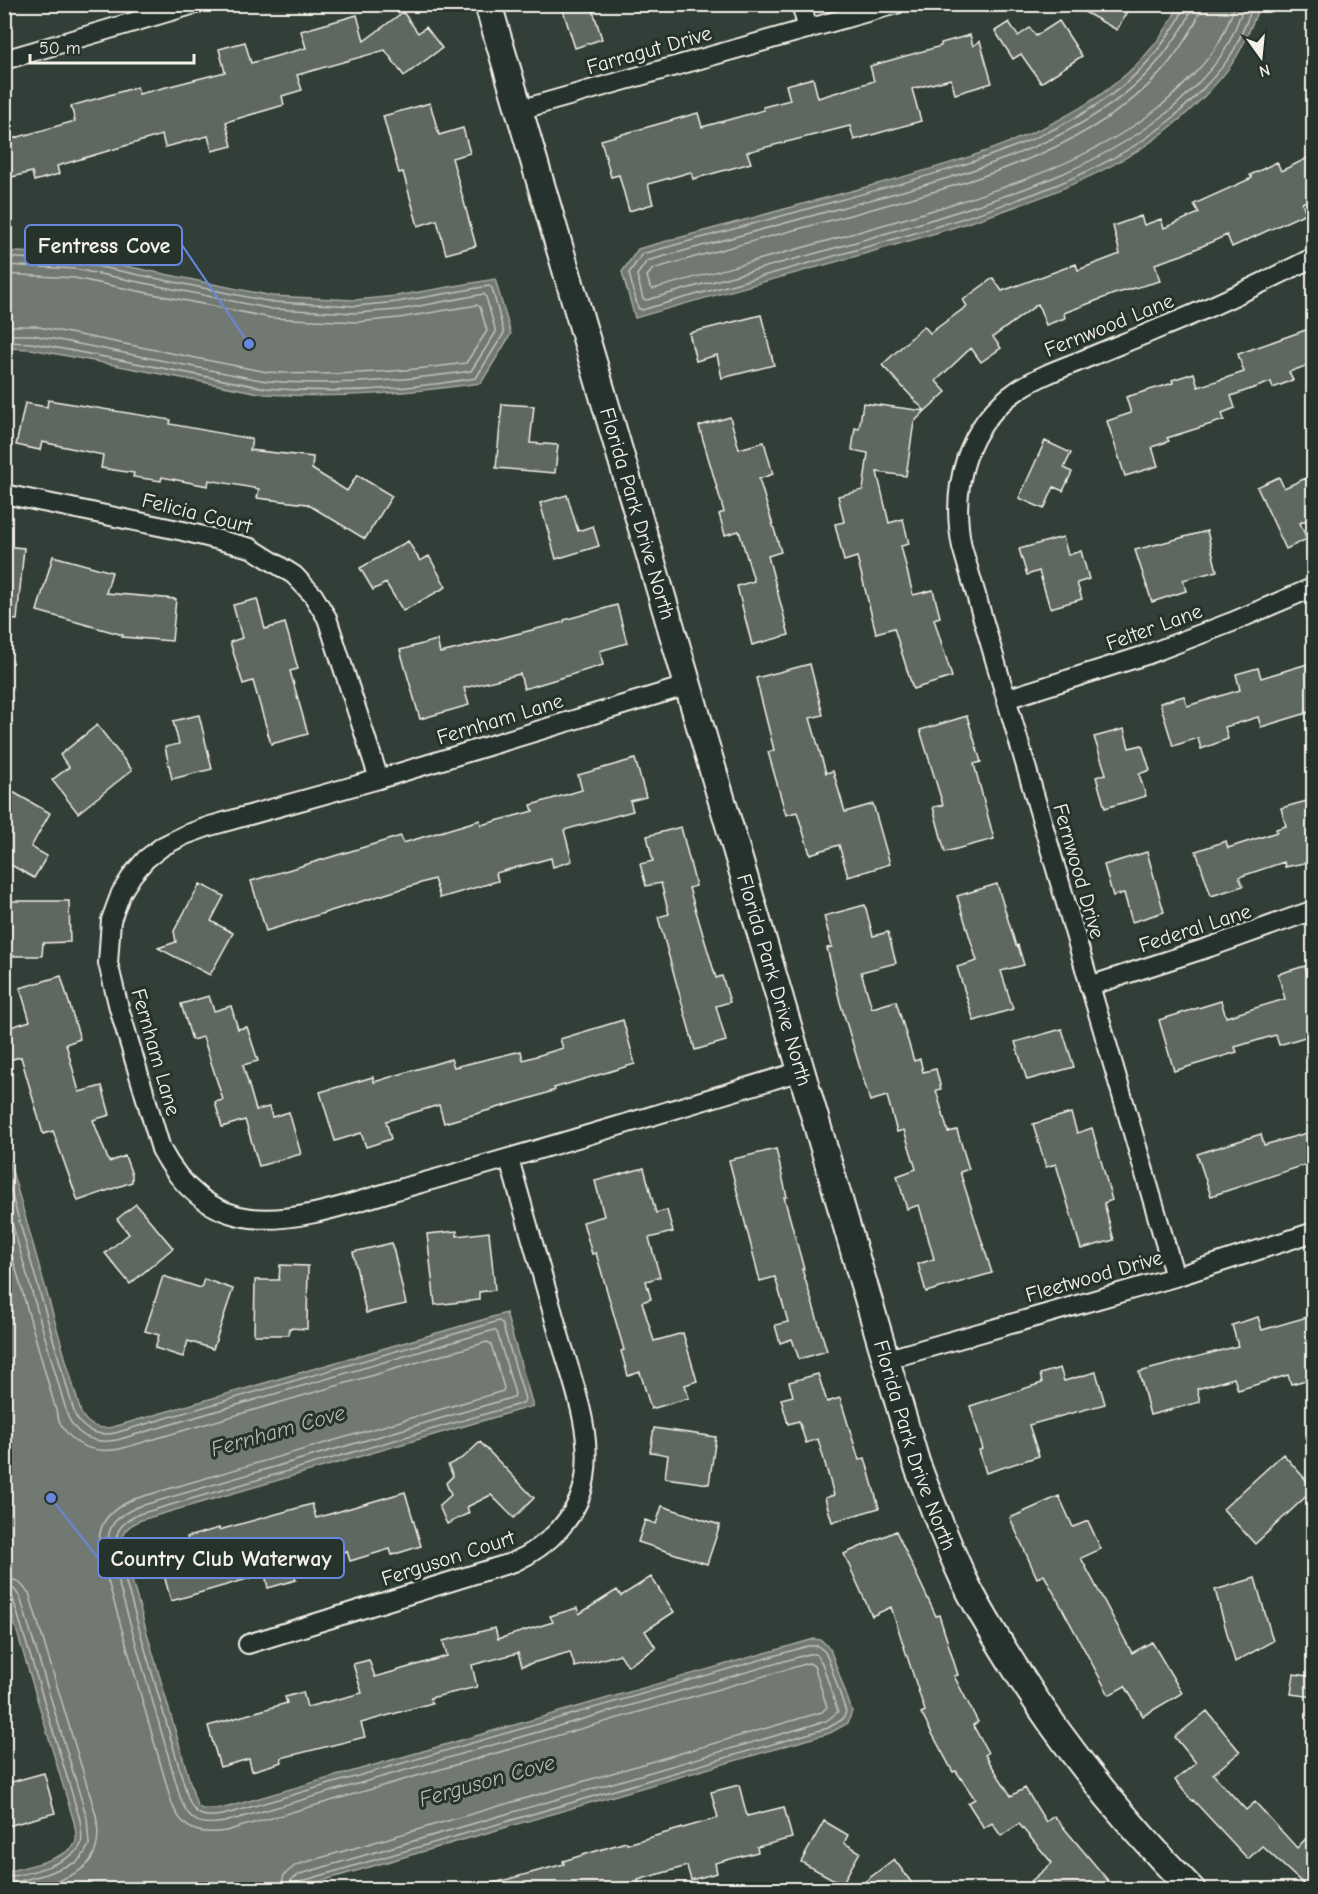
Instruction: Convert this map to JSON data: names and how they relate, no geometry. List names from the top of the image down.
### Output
{
  "streets": {
    "street": [
      "Farragut Drive",
      "Fernwood Lane",
      "Felicia Court",
      "Florida Park Drive North",
      "Felter Lane",
      "Fernham Lane",
      "Fernwood Drive",
      "Federal Lane",
      "Fleetwood Drive",
      "Ferguson Court"
    ]
  },
  "crossings": [
    ["Farragut Drive", "Florida Park Drive North"],
    ["Fernwood Lane", "Fernwood Drive"],
    ["Felicia Court", "Fernham Lane"],
    ["Florida Park Drive North", "Fernham Lane"],
    ["Florida Park Drive North", "Fleetwood Drive"],
    ["Felter Lane", "Fernwood Drive"],
    ["Fernham Lane", "Ferguson Court"],
    ["Fernwood Drive", "Federal Lane"],
    ["Fernwood Drive", "Fleetwood Drive"]
  ],
  "water": ["Fernham Cove", "Ferguson Cove"],
  "places": ["Fentress Cove", "Country Club Waterway"],
  "scale_bar": "50 m",
  "north": "bottom"
}
